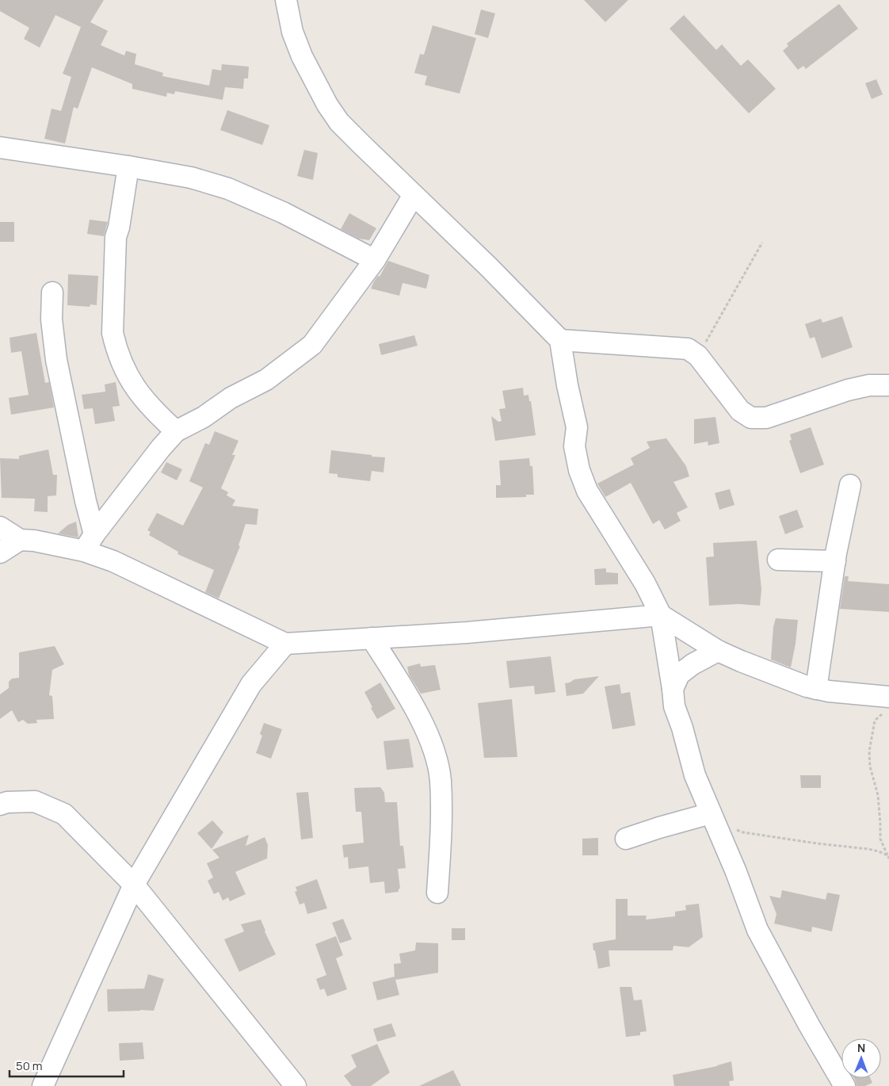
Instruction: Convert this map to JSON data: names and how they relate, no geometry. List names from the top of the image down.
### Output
{
  "scale_bar": "50 m",
  "north": "top"
}
